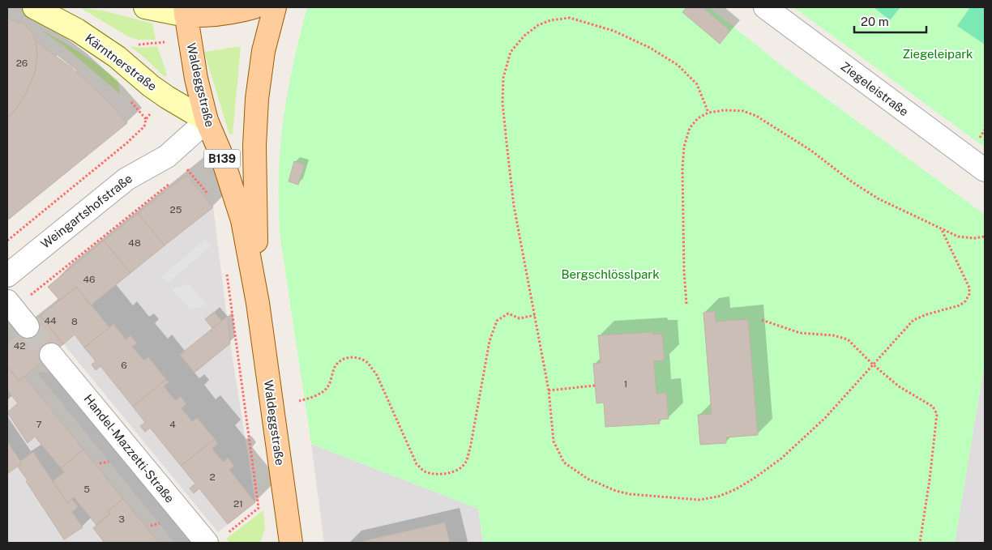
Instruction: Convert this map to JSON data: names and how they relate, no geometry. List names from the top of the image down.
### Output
{
  "streets": {
    "main road": ["Kärntnerstraße", "Waldeggstraße", "B139"],
    "street": ["Ziegeleistraße", "Weingartshofstraße", "Handel-Mazzetti-Straße"]
  },
  "crossings": [
    ["Kärntnerstraße", "Waldeggstraße"],
    ["Kärntnerstraße", "Weingartshofstraße"],
    ["Waldeggstraße", "Weingartshofstraße"]
  ],
  "parks": ["Ziegeleipark", "Bergschlösslpark"],
  "house_numbers": [
    "26",
    "25",
    "48",
    "46",
    "44",
    "8",
    "42",
    "6",
    "1",
    "7",
    "4",
    "2",
    "5",
    "21",
    "3"
  ],
  "scale_bar": "20 m"
}
